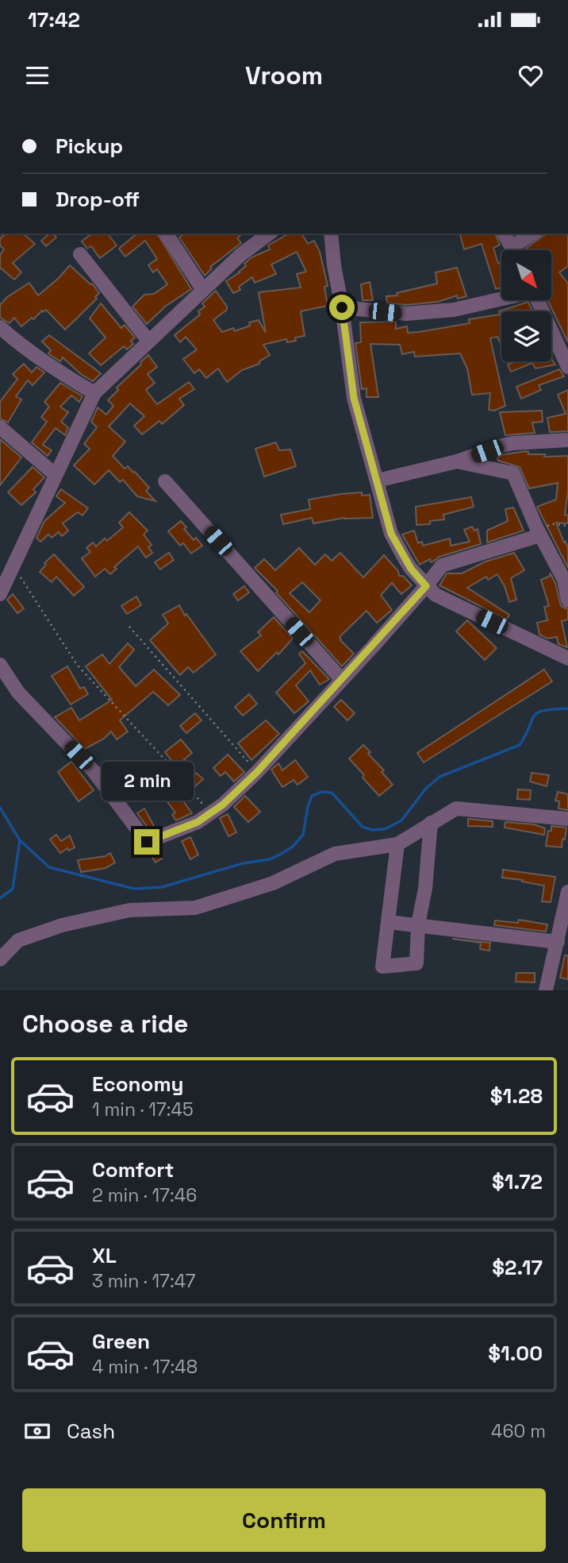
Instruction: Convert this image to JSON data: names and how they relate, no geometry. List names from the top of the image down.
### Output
{
  "north": "bottom right",
  "page": {
    "status": "17:42",
    "header": "Vroom",
    "banner": ["Pickup", "Drop-off"],
    "bubble": "2 min",
    "heading": "Choose a ride",
    "list": [
      {
        "name": "Economy",
        "note": "1 min · 17:45",
        "value": "$1.28"
      },
      {
        "name": "Comfort",
        "note": "2 min · 17:46",
        "value": "$1.72"
      },
      {
        "name": "XL",
        "note": "3 min · 17:47",
        "value": "$2.17"
      },
      {
        "name": "Green",
        "note": "4 min · 17:48",
        "value": "$1.00"
      }
    ],
    "pay": ["Cash", "460 m"],
    "buttons": "Confirm"
  }
}
